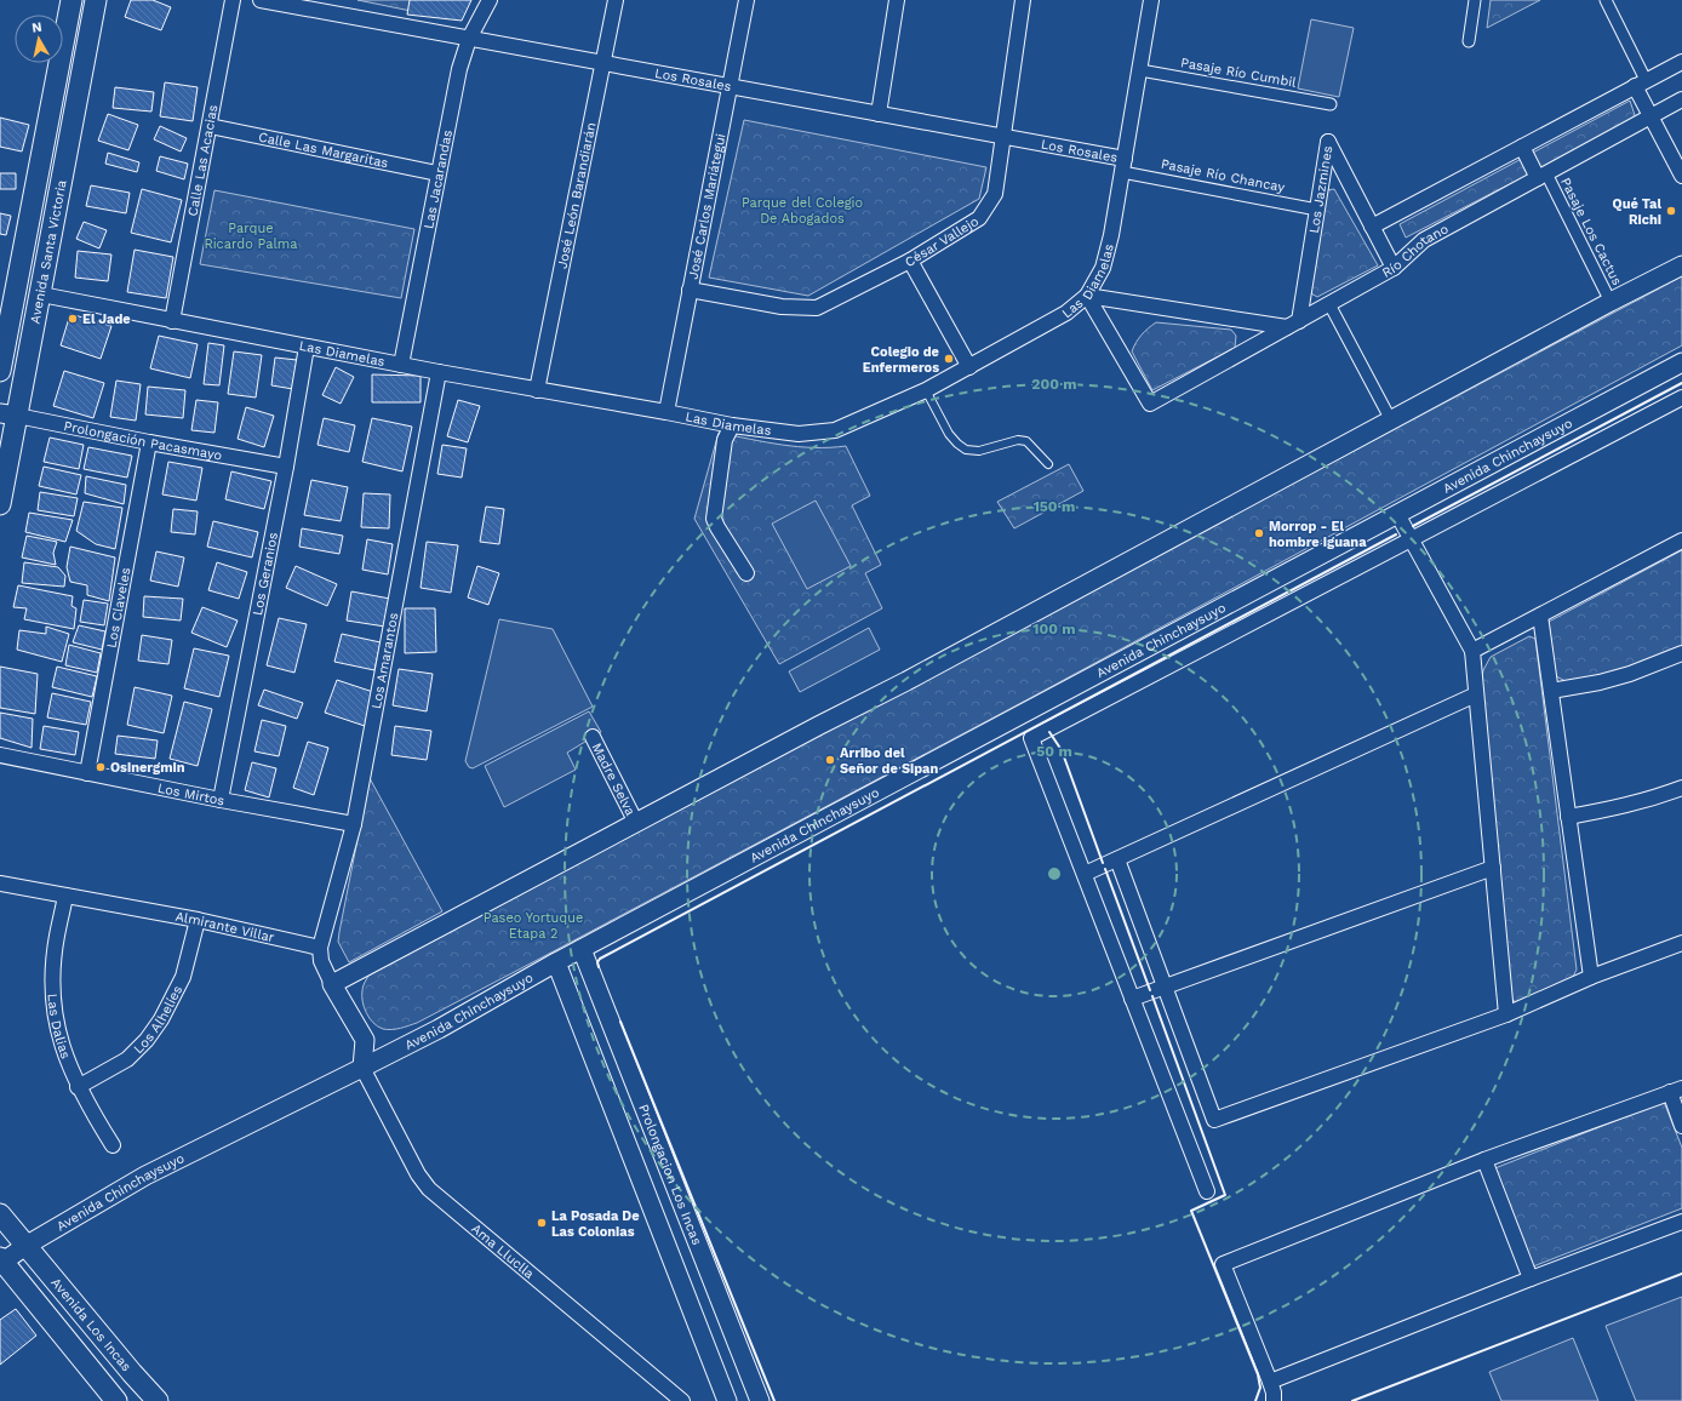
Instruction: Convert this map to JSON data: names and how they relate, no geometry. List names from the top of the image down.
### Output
{
  "streets": {
    "main road": ["Avenida Santa Victoria", "Avenida Los Incas"],
    "street": [
      "Pasaje Río Cumbil",
      "Los Rosales",
      "Calle Las Margaritas",
      "Calle Las Acacias",
      "Pasaje Río Chancay",
      "Las Jacarandas",
      "Los Jazmines",
      "José León Barandiarán",
      "José Carlos Mariátegui",
      "Pasaje Los Cactus",
      "César Vallejo",
      "Río Chotano",
      "Las Diamelas",
      "Prolongación Pacasmayo",
      "Avenida Chinchaysuyo",
      "Los Geranios",
      "Los Claveles",
      "Los Amarantos",
      "Madre Selva",
      "Los Mirtos",
      "Almirante Villar",
      "Los Alhelíes",
      "Las Dalias",
      "Prolongacion Los Incas",
      "Ama Lluclla"
    ]
  },
  "crossings": [
    ["Pasaje Río Cumbil", "Las Diamelas"],
    ["Los Rosales", "Pasaje Río Chancay"],
    ["Los Rosales", "Las Jacarandas"],
    ["Los Rosales", "José León Barandiarán"],
    ["Los Rosales", "José Carlos Mariátegui"],
    ["Los Rosales", "César Vallejo"],
    ["Los Rosales", "Las Diamelas"],
    ["Calle Las Margaritas", "Calle Las Acacias"],
    ["Calle Las Margaritas", "Las Jacarandas"],
    ["Calle Las Acacias", "Las Diamelas"],
    ["Pasaje Río Chancay", "Los Jazmines"],
    ["Pasaje Río Chancay", "Las Diamelas"],
    ["Las Jacarandas", "Las Diamelas"],
    ["Los Jazmines", "Río Chotano"],
    ["José León Barandiarán", "Las Diamelas"],
    ["José Carlos Mariátegui", "César Vallejo"],
    ["José Carlos Mariátegui", "Las Diamelas"],
    ["Pasaje Los Cactus", "Río Chotano"],
    ["Río Chotano", "Las Diamelas"],
    ["Avenida Santa Victoria", "Las Diamelas"],
    ["Avenida Santa Victoria", "Prolongación Pacasmayo"],
    ["Las Diamelas", "Los Geranios"],
    ["Las Diamelas", "Los Amarantos"],
    ["Prolongación Pacasmayo", "Los Geranios"],
    ["Prolongación Pacasmayo", "Los Claveles"],
    ["Avenida Chinchaysuyo", "Prolongacion Los Incas"],
    ["Avenida Chinchaysuyo", "Ama Lluclla"],
    ["Avenida Chinchaysuyo", "Avenida Los Incas"],
    ["Los Geranios", "Los Mirtos"],
    ["Los Claveles", "Los Mirtos"],
    ["Los Amarantos", "Los Mirtos"],
    ["Los Amarantos", "Almirante Villar"],
    ["Almirante Villar", "Los Alhelíes"],
    ["Almirante Villar", "Las Dalias"],
    ["Los Alhelíes", "Las Dalias"]
  ],
  "parks": ["Parque del Colegio De Abogados", "Parque Ricardo Palma", "Paseo Yortuque Etapa 2"],
  "places": [
    "Qué Tal Richi",
    "El Jade",
    "Colegio de Enfermeros",
    "Morrop - El hombre iguana",
    "Arribo del Señor de Sipan",
    "Osinergmin",
    "La Posada De Las Colonias"
  ],
  "north": "top",
  "rings": [
    "200 m",
    "150 m",
    "100 m",
    "50 m"
  ]
}
